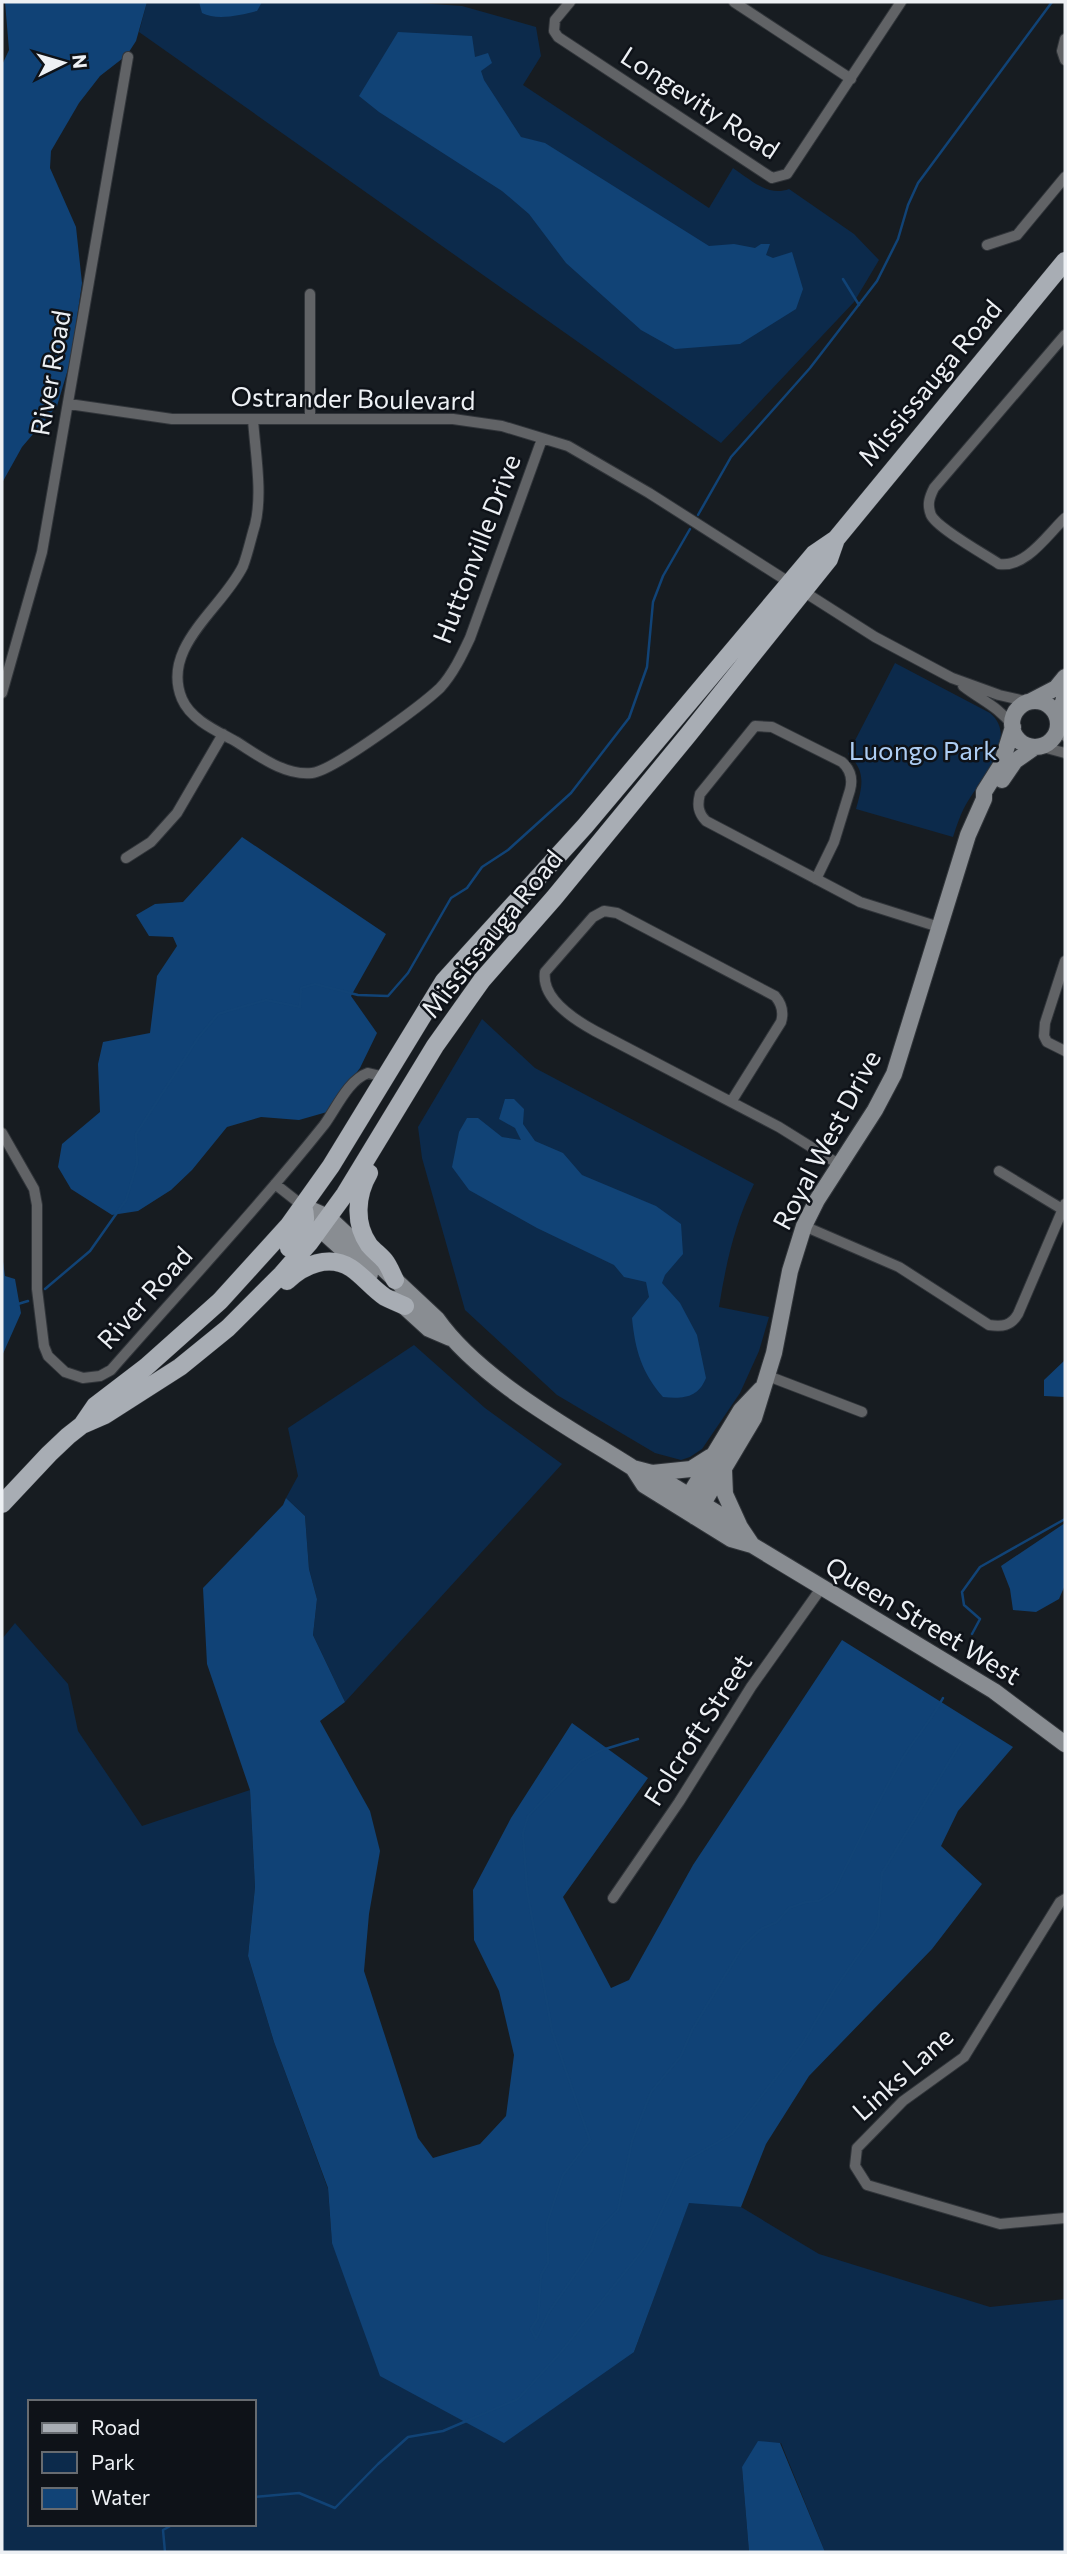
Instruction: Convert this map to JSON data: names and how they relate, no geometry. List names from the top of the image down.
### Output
{
  "streets": {
    "main road": ["Mississauga Road", "Royal West Drive", "Queen Street West"],
    "street": [
      "Longevity Road",
      "River Road",
      "Ostrander Boulevard",
      "Huttonville Drive",
      "Folcroft Street",
      "Links Lane"
    ]
  },
  "crossings": [
    ["River Road", "Mississauga Road"],
    ["River Road", "Ostrander Boulevard"],
    ["Mississauga Road", "Ostrander Boulevard"],
    ["Mississauga Road", "Queen Street West"],
    ["Ostrander Boulevard", "Huttonville Drive"],
    ["Royal West Drive", "Queen Street West"],
    ["Queen Street West", "Folcroft Street"]
  ],
  "parks": ["Luongo Park"],
  "legend": ["Road", "Park", "Water"],
  "north": "right"
}
